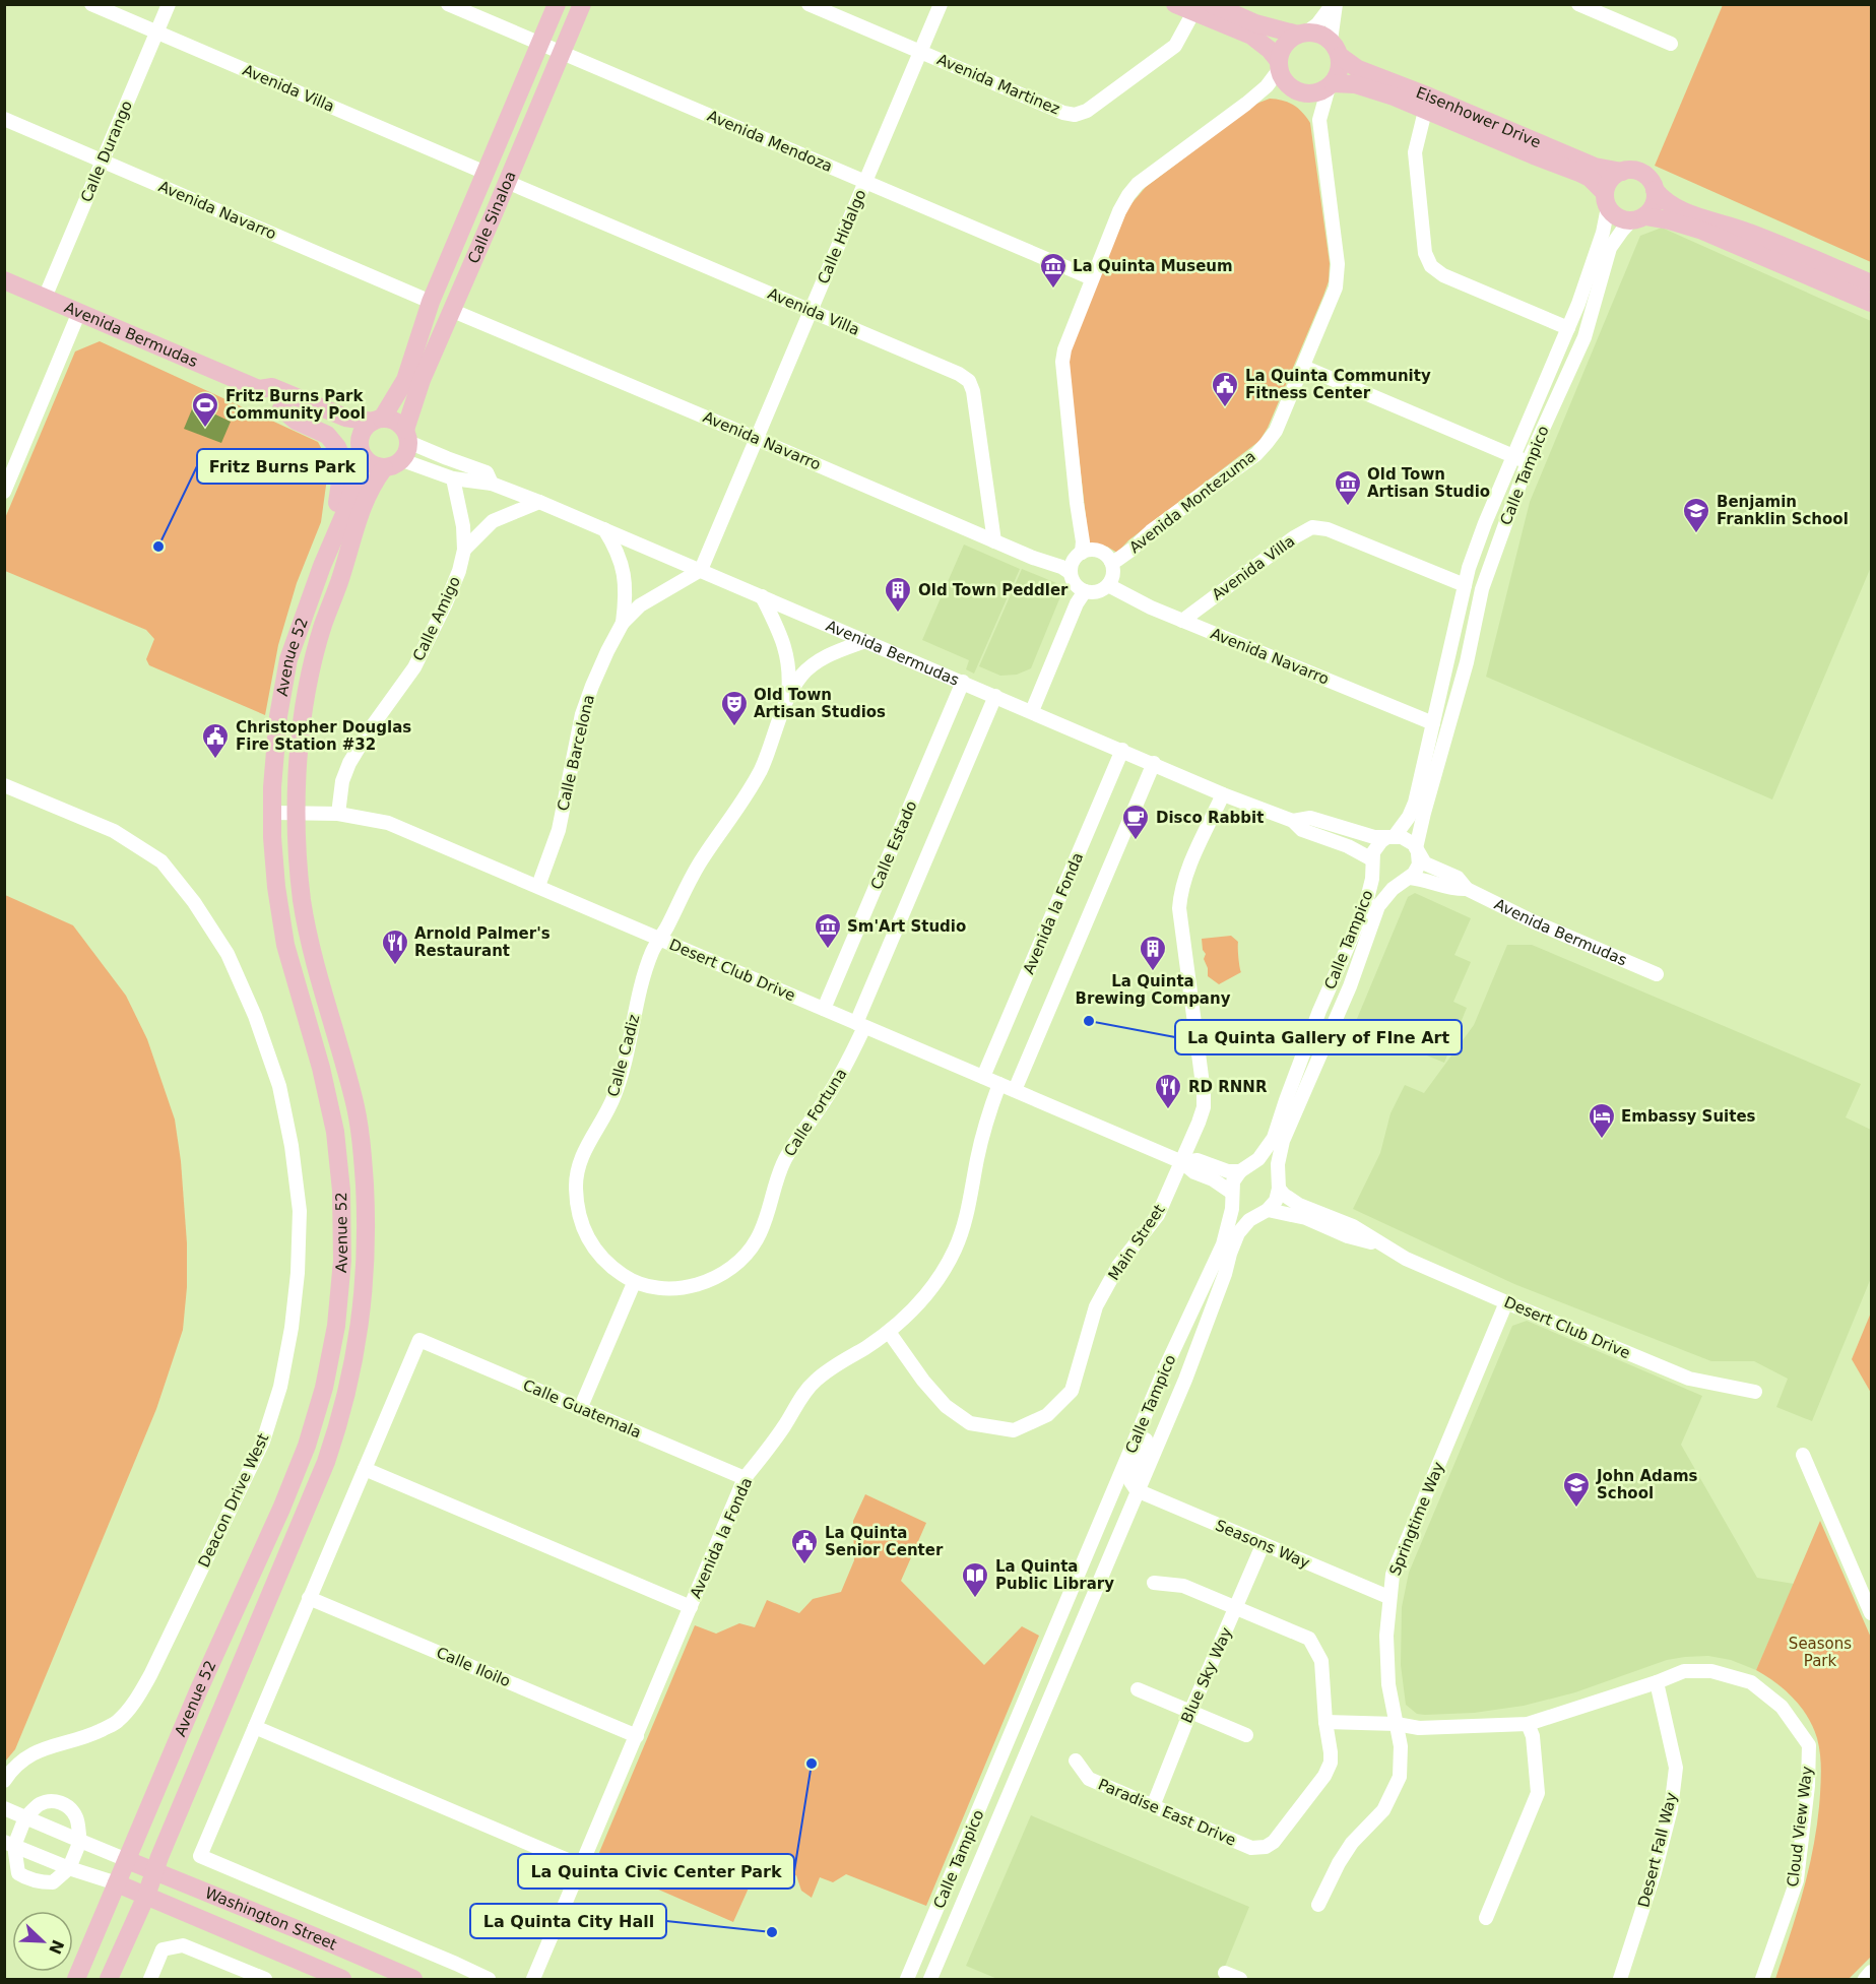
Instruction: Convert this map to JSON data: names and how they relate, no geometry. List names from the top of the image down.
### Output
{
  "streets": {
    "main road": [
      "Eisenhower Drive",
      "Calle Sinaloa",
      "Avenida Bermudas",
      "Avenue 52",
      "Washington Street"
    ],
    "street": [
      "Avenida Martinez",
      "Avenida Villa",
      "Avenida Mendoza",
      "Calle Durango",
      "Avenida Navarro",
      "Calle Hidalgo",
      "Calle Tampico",
      "Avenida Montezuma",
      "Calle Amigo",
      "Calle Barcelona",
      "Calle Estado",
      "Avenida la Fonda",
      "Desert Club Drive",
      "Calle Cadiz",
      "Calle Fortuna",
      "Main Street",
      "Calle Guatemala",
      "Deacon Drive West",
      "Springtime Way",
      "Seasons Way",
      "Calle Iloilo",
      "Blue Sky Way",
      "Paradise East Drive",
      "Cloud View Way",
      "Desert Fall Way"
    ]
  },
  "crossings": [
    ["Avenida Martinez", "Eisenhower Drive"],
    ["Avenida Martinez", "Calle Hidalgo"],
    ["Avenida Villa", "Calle Durango"],
    ["Avenida Villa", "Avenida Navarro"],
    ["Avenida Villa", "Calle Sinaloa"],
    ["Avenida Villa", "Calle Hidalgo"],
    ["Avenida Villa", "Calle Tampico"],
    ["Eisenhower Drive", "Calle Tampico"],
    ["Eisenhower Drive", "Avenida Montezuma"],
    ["Avenida Mendoza", "Calle Sinaloa"],
    ["Avenida Mendoza", "Calle Hidalgo"],
    ["Calle Durango", "Avenida Navarro"],
    ["Calle Durango", "Avenida Bermudas"],
    ["Avenida Navarro", "Calle Sinaloa"],
    ["Avenida Navarro", "Calle Hidalgo"],
    ["Avenida Navarro", "Calle Tampico"],
    ["Avenida Navarro", "Avenida Montezuma"],
    ["Calle Sinaloa", "Avenida Bermudas"],
    ["Calle Sinaloa", "Avenue 52"],
    ["Calle Hidalgo", "Avenida Bermudas"],
    ["Calle Hidalgo", "Calle Barcelona"],
    ["Avenida Bermudas", "Calle Tampico"],
    ["Avenida Bermudas", "Calle Amigo"],
    ["Avenida Bermudas", "Avenue 52"],
    ["Avenida Bermudas", "Calle Barcelona"],
    ["Avenida Bermudas", "Calle Estado"],
    ["Avenida Bermudas", "Avenida la Fonda"],
    ["Avenida Bermudas", "Calle Cadiz"],
    ["Avenida Bermudas", "Main Street"],
    ["Calle Tampico", "Desert Club Drive"],
    ["Calle Tampico", "Seasons Way"],
    ["Calle Amigo", "Desert Club Drive"],
    ["Avenue 52", "Desert Club Drive"],
    ["Avenue 52", "Washington Street"],
    ["Calle Barcelona", "Desert Club Drive"],
    ["Calle Estado", "Desert Club Drive"],
    ["Avenida la Fonda", "Desert Club Drive"],
    ["Avenida la Fonda", "Main Street"],
    ["Avenida la Fonda", "Calle Guatemala"],
    ["Avenida la Fonda", "Calle Iloilo"],
    ["Desert Club Drive", "Calle Cadiz"],
    ["Desert Club Drive", "Calle Fortuna"],
    ["Desert Club Drive", "Main Street"],
    ["Desert Club Drive", "Springtime Way"],
    ["Calle Cadiz", "Calle Fortuna"],
    ["Springtime Way", "Seasons Way"],
    ["Springtime Way", "Cloud View Way"],
    ["Seasons Way", "Blue Sky Way"],
    ["Blue Sky Way", "Paradise East Drive"],
    ["Paradise East Drive", "Cloud View Way"],
    ["Cloud View Way", "Desert Fall Way"]
  ],
  "parks": ["Seasons Park"],
  "places": {
    "museum": ["La Quinta Museum", "Old Town Artisan Studio", "Sm'Art Studio"],
    "public building": ["La Quinta Community Fitness Center", "Christopher Douglas Fire Station #32", "La Quinta Senior Center"],
    "sports": ["Fritz Burns Park Community Pool"],
    "school or university": ["Benjamin Franklin School", "John Adams School"],
    "other": [
      "Fritz Burns Park",
      "La Quinta Gallery of FIne Art",
      "La Quinta Civic Center Park",
      "La Quinta City Hall"
    ],
    "building": ["Old Town Peddler", "La Quinta Brewing Company"],
    "theatre": ["Old Town Artisan Studios"],
    "cafe": ["Disco Rabbit"],
    "restaurant": ["Arnold Palmer's Restaurant", "RD RNNR"],
    "hotel": ["Embassy Suites"],
    "library": ["La Quinta Public Library"]
  },
  "north": "bottom right"
}
